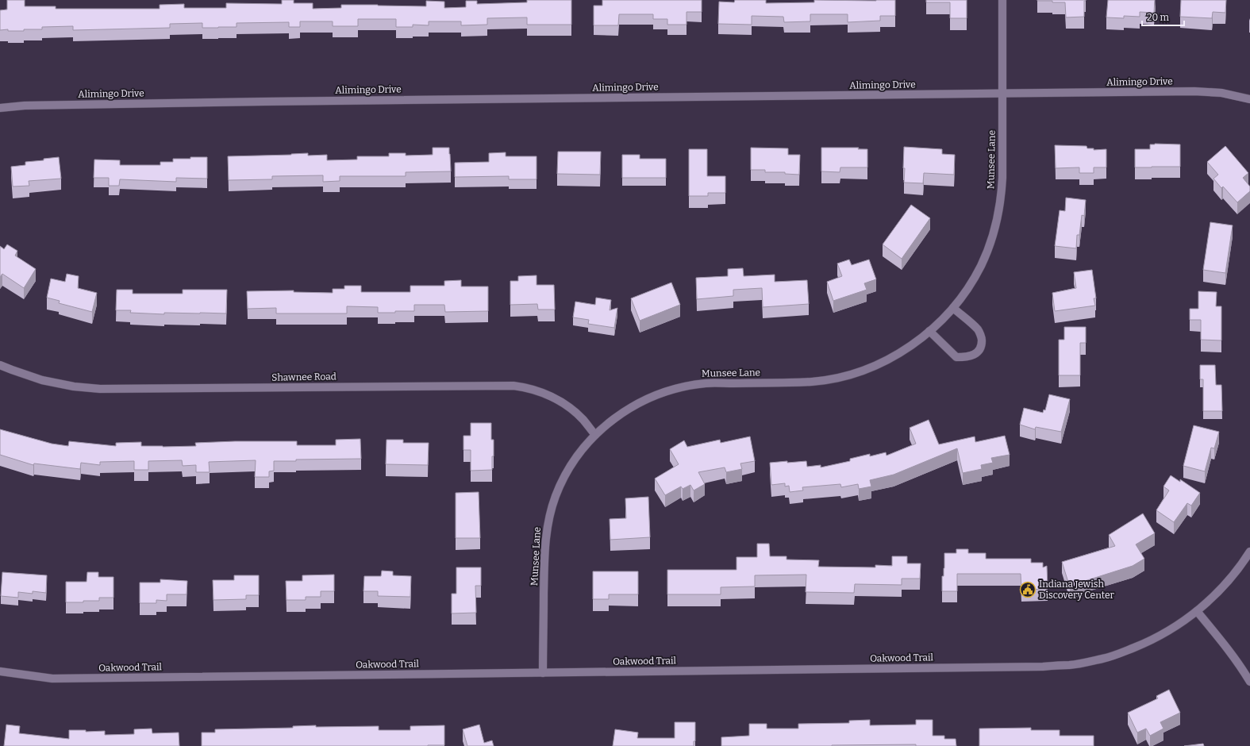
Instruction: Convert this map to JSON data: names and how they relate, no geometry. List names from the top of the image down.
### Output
{
  "streets": {
    "street": [
      "Alimingo Drive",
      "Munsee Lane",
      "Shawnee Road",
      "Oakwood Trail"
    ]
  },
  "crossings": [
    ["Alimingo Drive", "Munsee Lane"],
    ["Munsee Lane", "Shawnee Road"],
    ["Munsee Lane", "Oakwood Trail"]
  ],
  "places": {
    "public building": ["Indiana Jewish Discovery Center"]
  },
  "scale_bar": "20 m"
}
